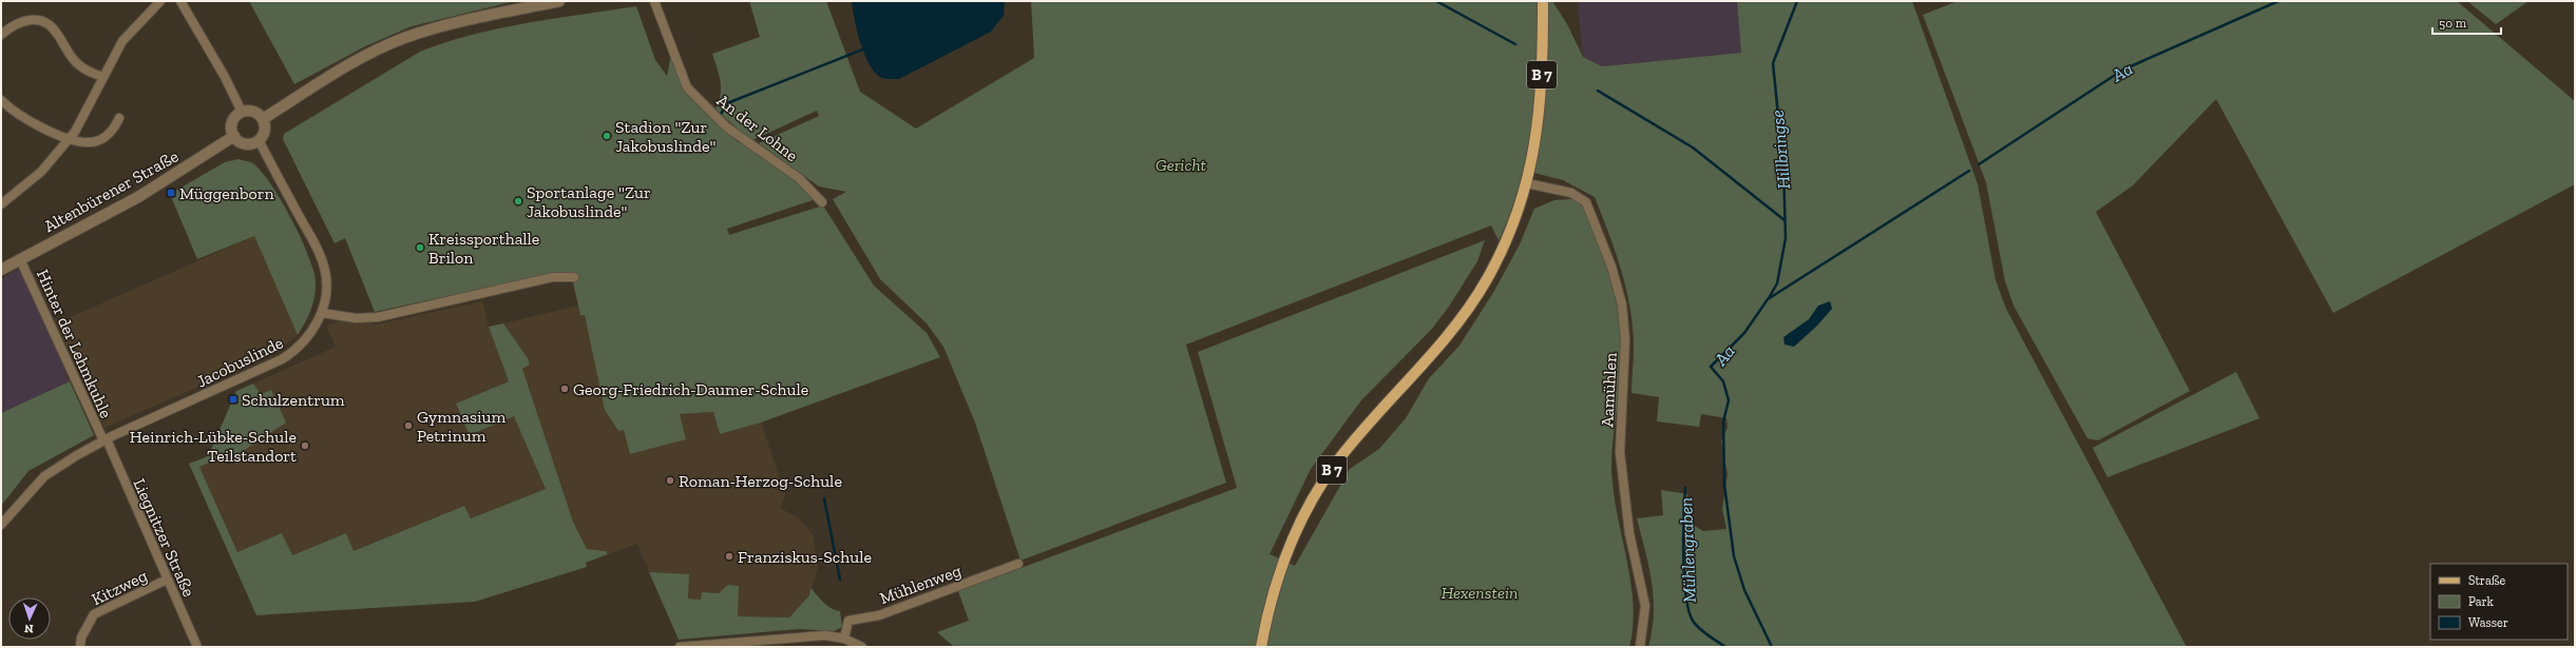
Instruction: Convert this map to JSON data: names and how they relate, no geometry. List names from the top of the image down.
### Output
{
  "streets": {
    "main road": ["B 7"],
    "street": [
      "An der Lohne",
      "Altenbürener Straße",
      "Hinter der Lehmkuhle",
      "Jacobuslinde",
      "Aamühlen",
      "Liegnitzer Straße",
      "Mühlenweg",
      "Kitzweg"
    ]
  },
  "crossings": [
    ["B 7", "Aamühlen"],
    ["Altenbürener Straße", "Hinter der Lehmkuhle"],
    ["Altenbürener Straße", "Jacobuslinde"],
    ["Hinter der Lehmkuhle", "Jacobuslinde"],
    ["Hinter der Lehmkuhle", "Liegnitzer Straße"],
    ["Jacobuslinde", "Liegnitzer Straße"],
    ["Liegnitzer Straße", "Kitzweg"]
  ],
  "water": ["Aa", "Hillbringse", "Mühlengraben"],
  "parks": ["Gericht", "Hexenstein"],
  "places": {
    "other": [
      "Stadion \"Zur Jakobuslinde\"",
      "Sportanlage \"Zur Jakobuslinde\"",
      "Kreissporthalle Brilon",
      "Georg-Friedrich-Daumer-Schule",
      "Gymnasium Petrinum",
      "Heinrich-Lübke-Schule Teilstandort",
      "Roman-Herzog-Schule",
      "Franziskus-Schule"
    ],
    "transit": ["Müggenborn", "Schulzentrum"]
  },
  "legend": ["Straße", "Park", "Wasser"],
  "scale_bar": "50 m",
  "north": "bottom"
}
